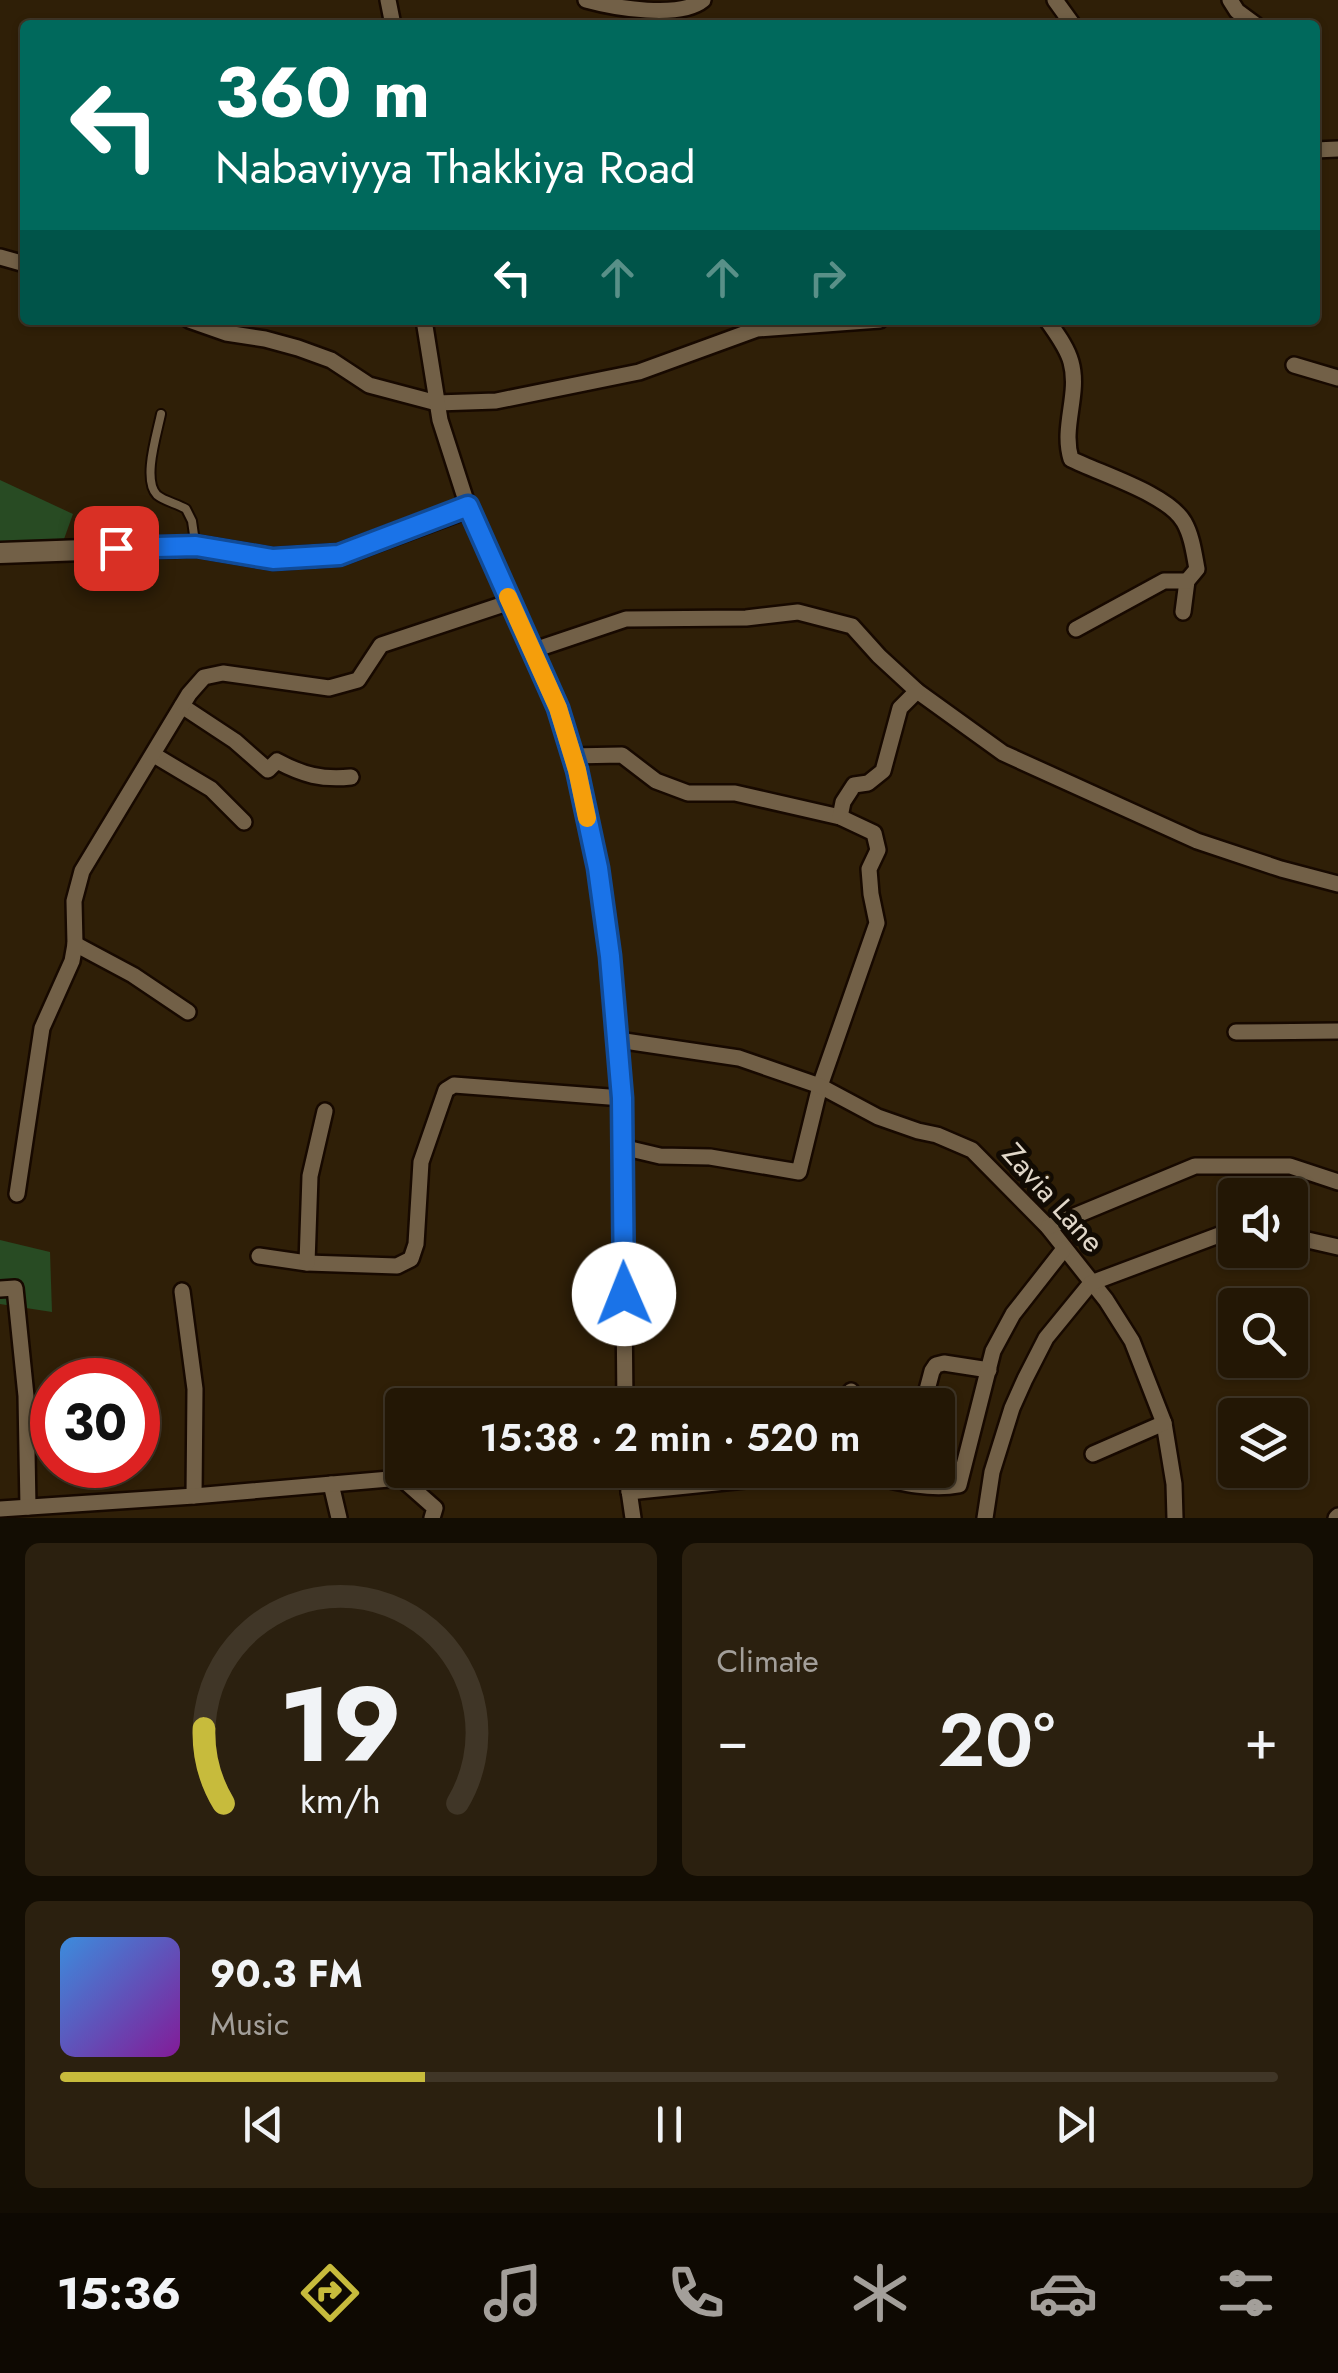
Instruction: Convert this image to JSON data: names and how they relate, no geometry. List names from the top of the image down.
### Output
{
  "streets": {
    "street": ["Zavia Lane"]
  },
  "page": {
    "turn": ["360 m", "Nabaviyya Thakkiya Road"],
    "limit": "30",
    "trip": "15:38 · 2 min · 520 m",
    "tile": "Climate",
    "heat": ["−", "20°", "+"],
    "song": ["90.3 FM", "Music"],
    "tabs": "15:36",
    "gauge": ["19", "km/h"]
  }
}
